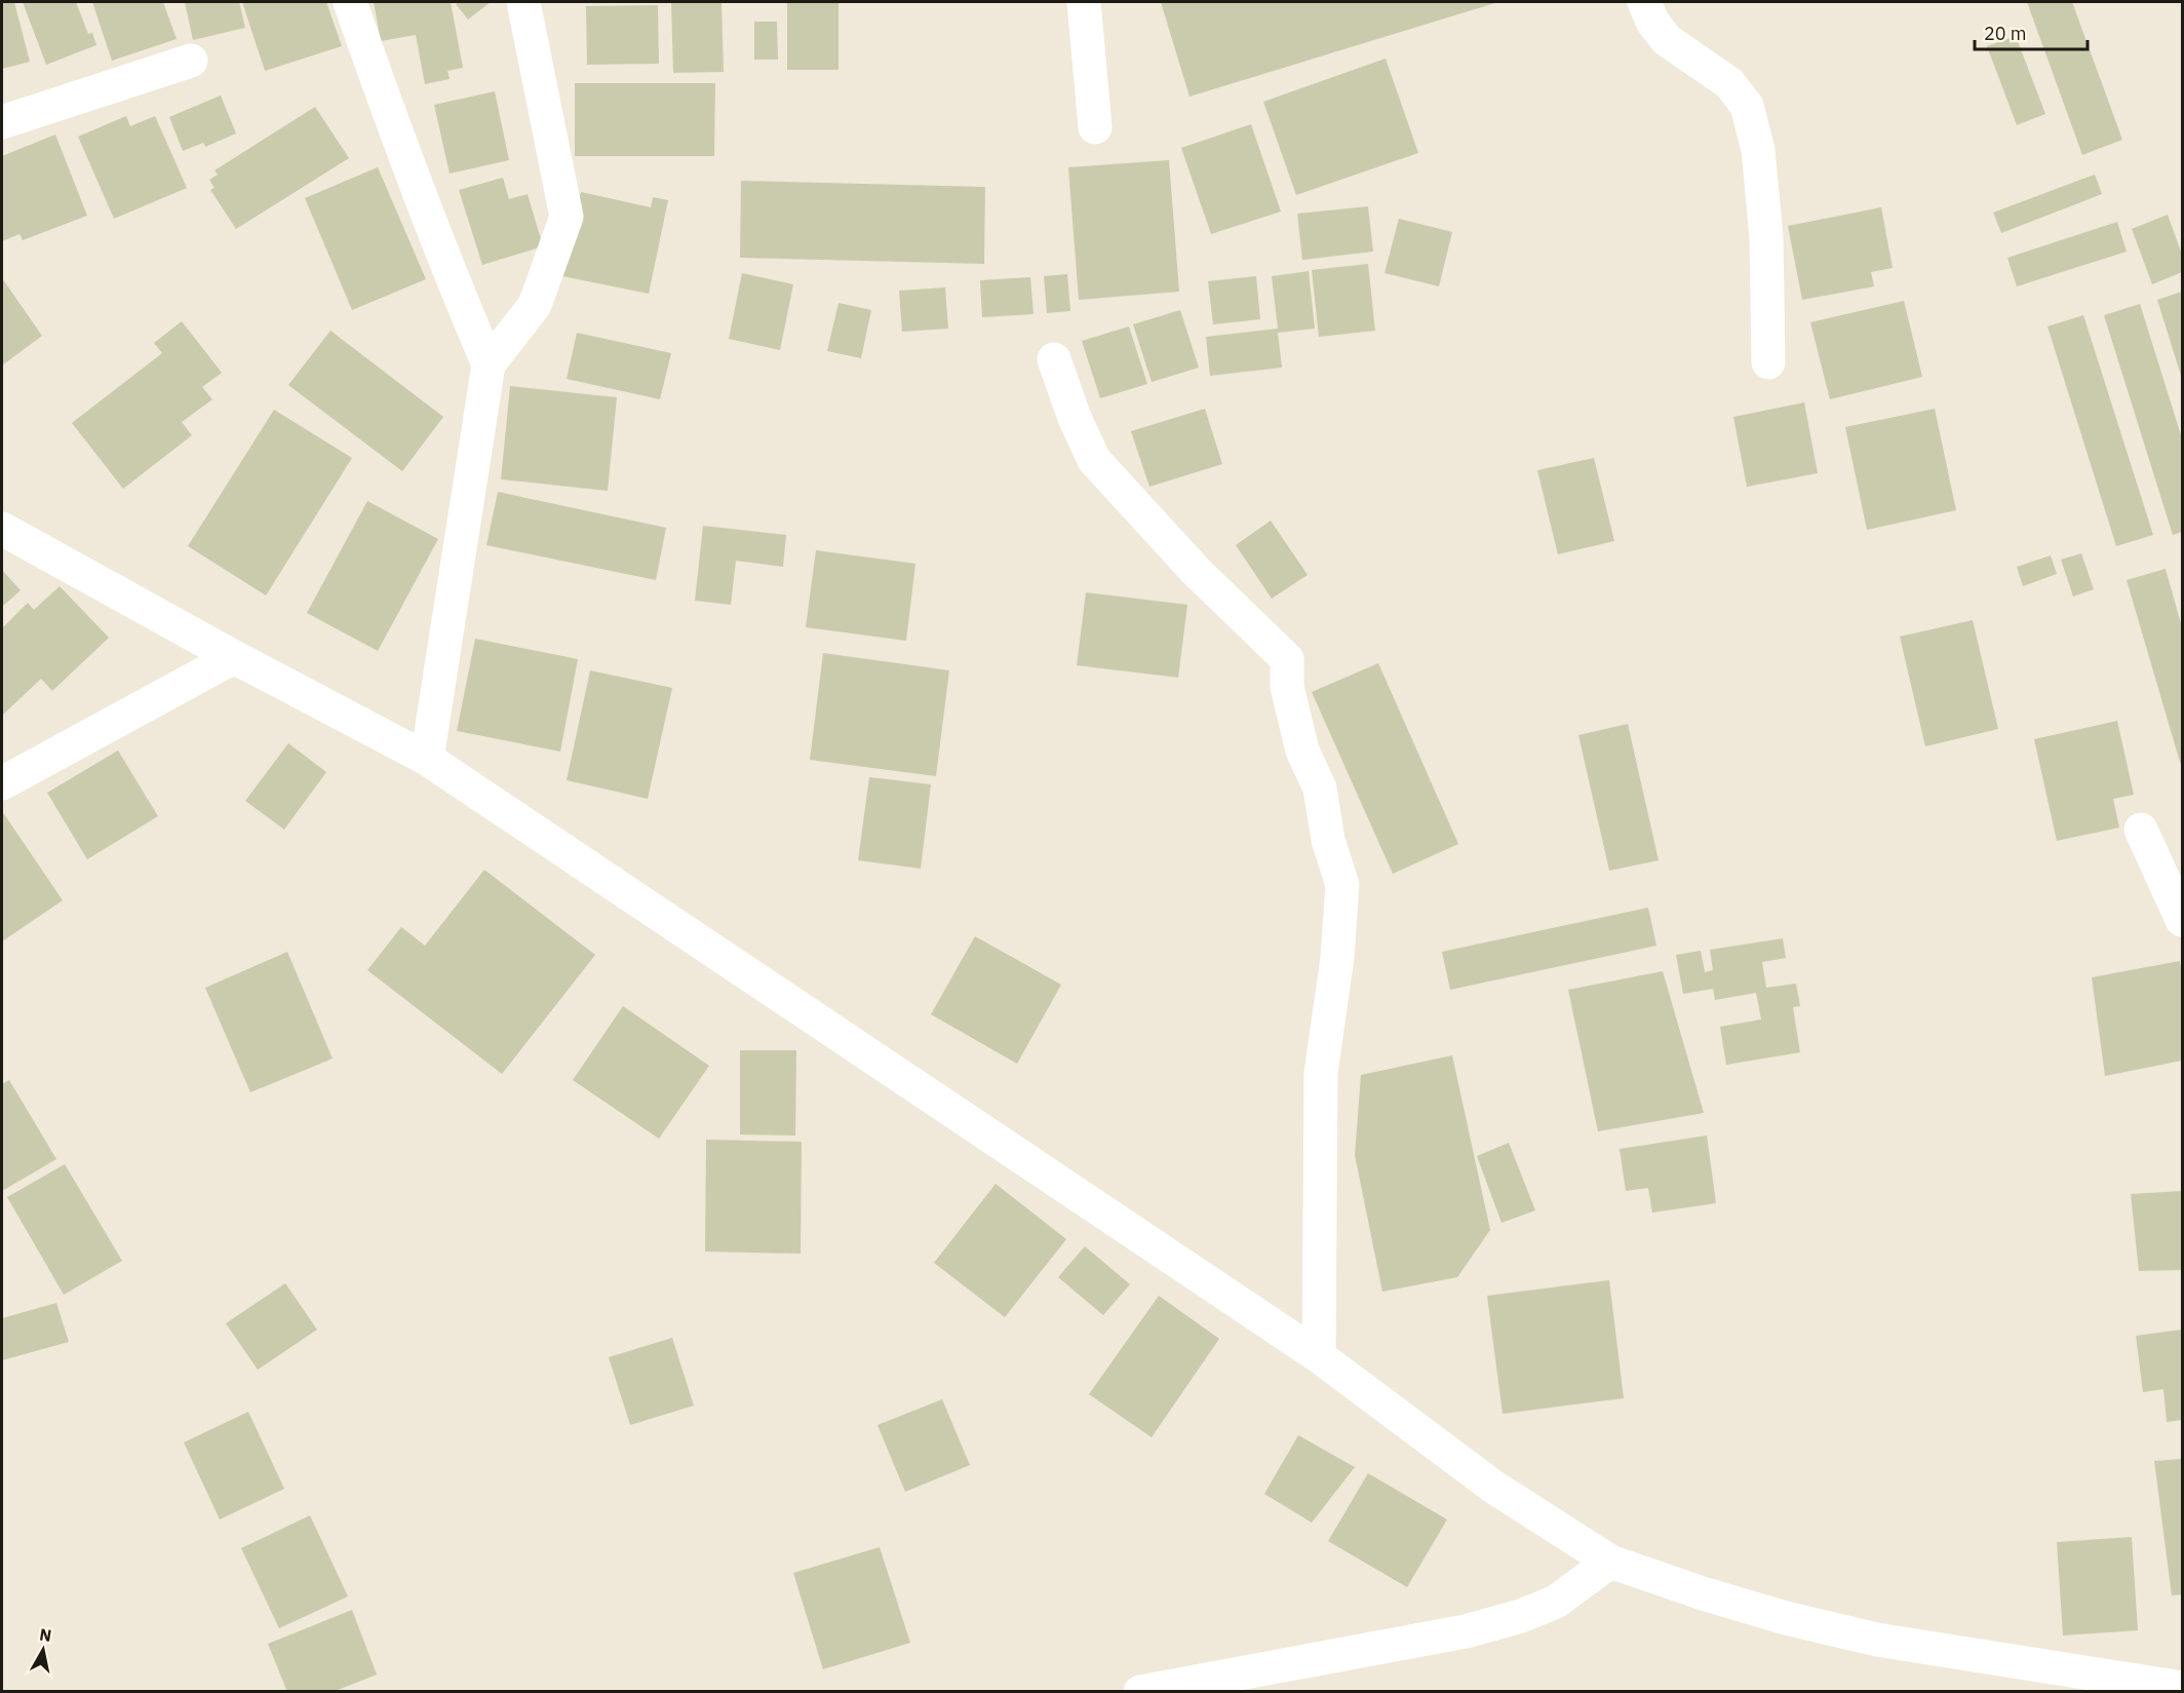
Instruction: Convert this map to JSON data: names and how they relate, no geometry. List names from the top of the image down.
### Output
{
  "scale_bar": "20 m",
  "north": "top"
}
